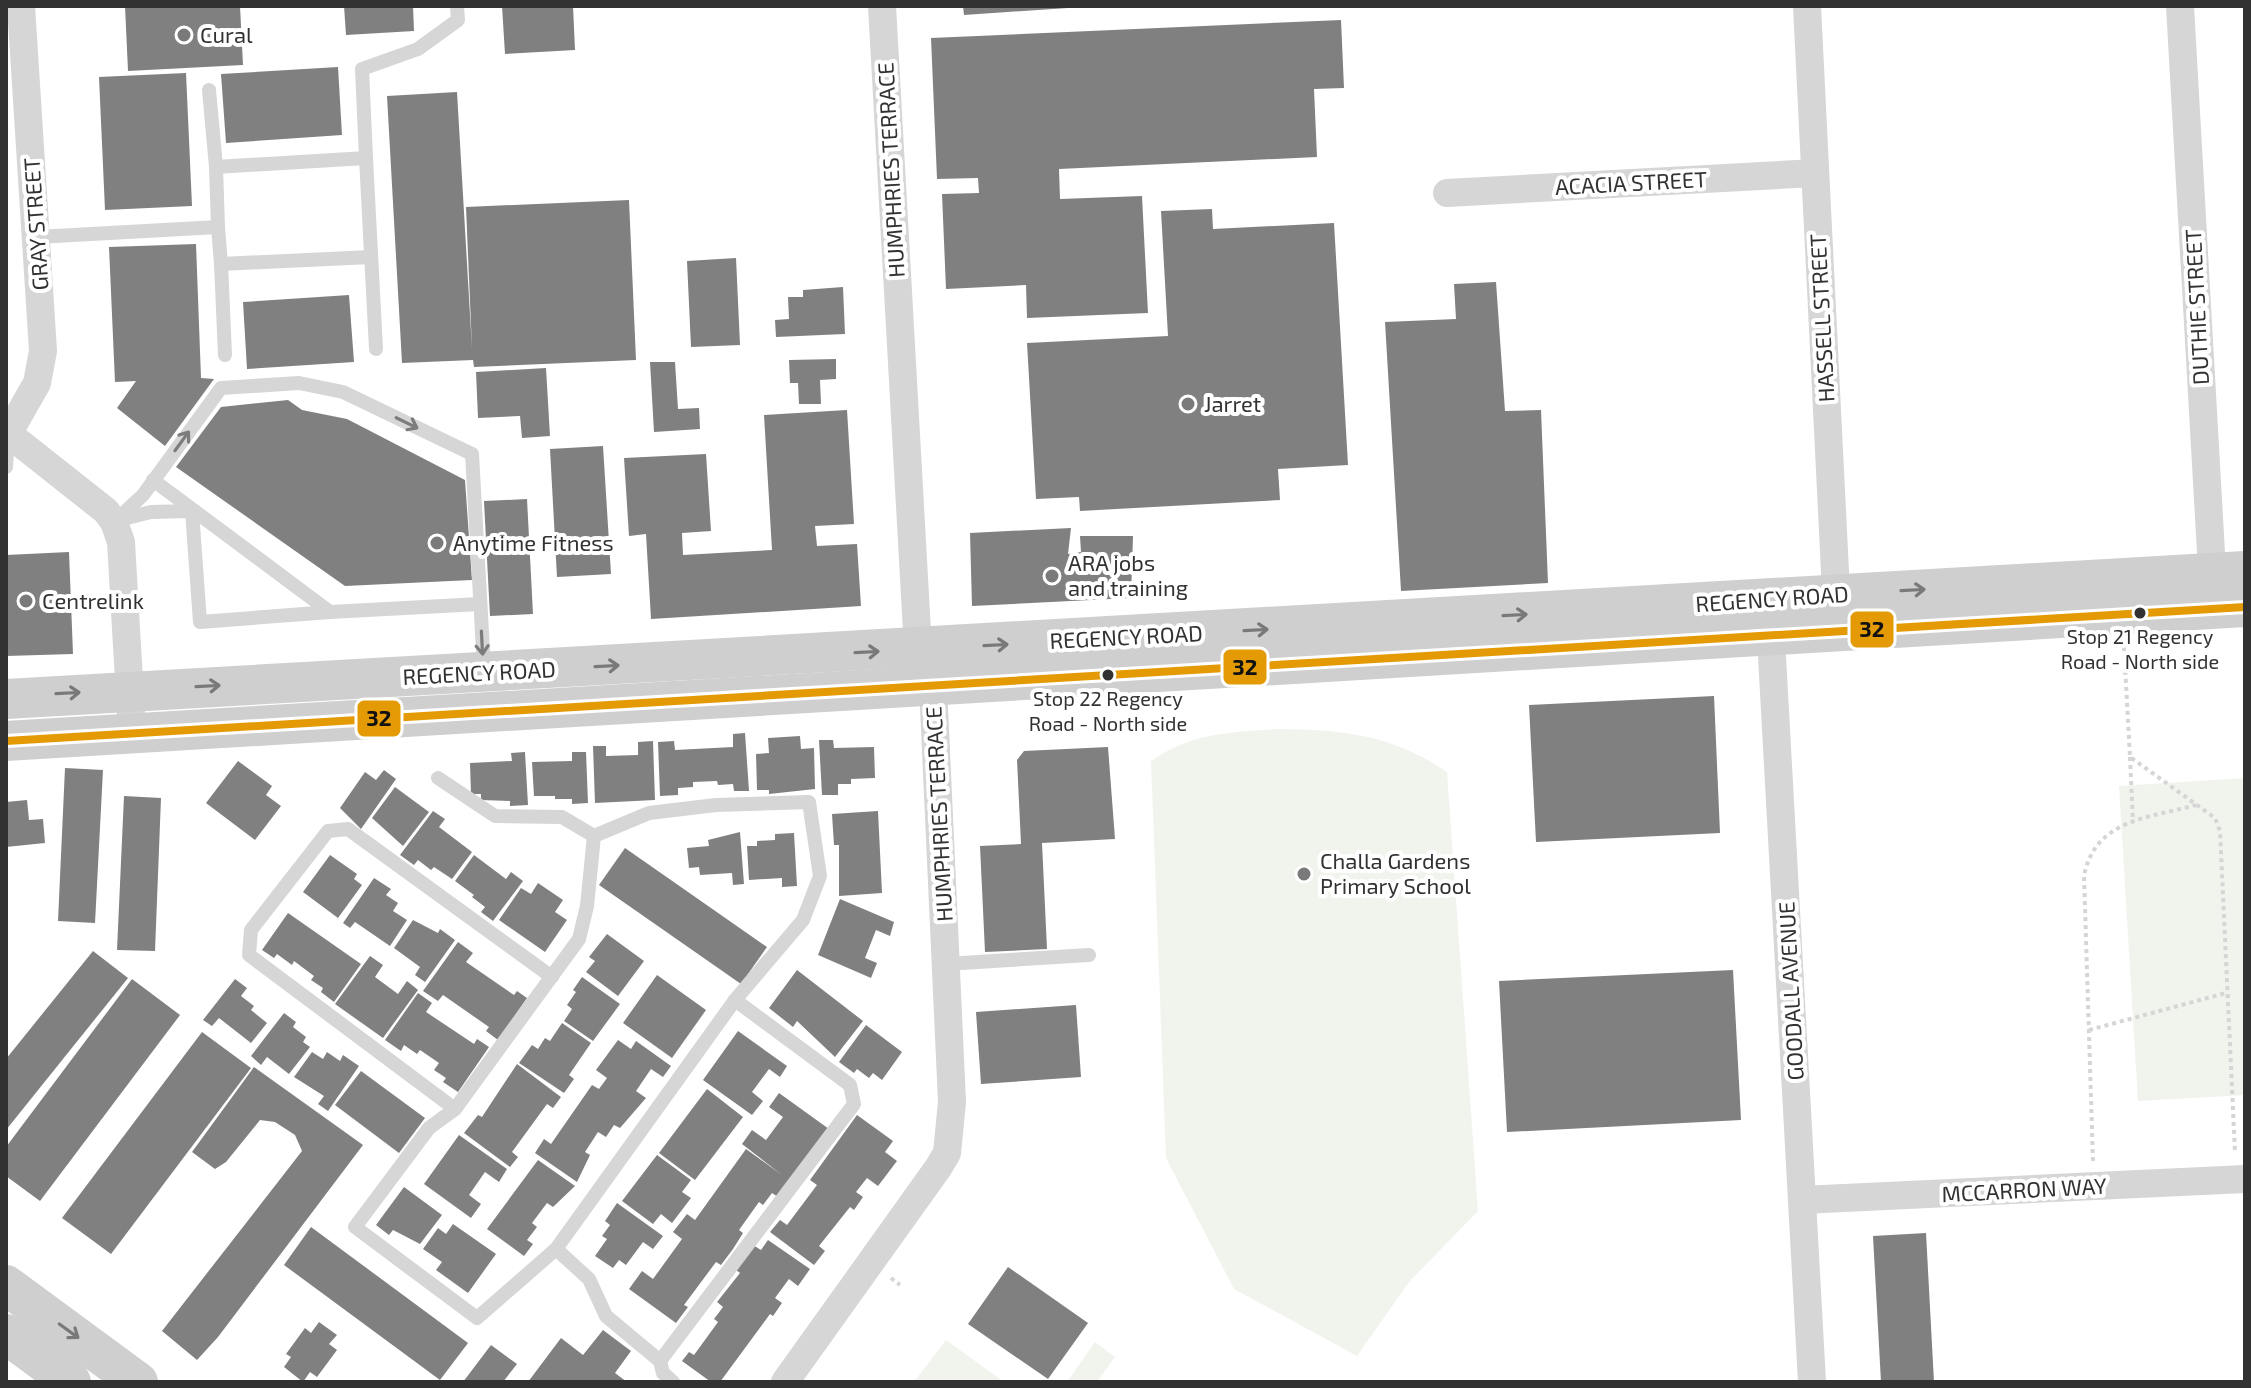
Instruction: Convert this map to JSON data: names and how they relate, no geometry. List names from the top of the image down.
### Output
{
  "streets": {
    "main road": ["REGENCY ROAD"],
    "street": [
      "HUMPHRIES TERRACE",
      "ACACIA STREET",
      "GRAY STREET",
      "DUTHIE STREET",
      "HASSELL STREET",
      "GOODALL AVENUE",
      "MCCARRON WAY"
    ]
  },
  "crossings": [
    ["HUMPHRIES TERRACE", "REGENCY ROAD"],
    ["ACACIA STREET", "HASSELL STREET"],
    ["DUTHIE STREET", "REGENCY ROAD"],
    ["HASSELL STREET", "REGENCY ROAD"],
    ["REGENCY ROAD", "GOODALL AVENUE"],
    ["GOODALL AVENUE", "MCCARRON WAY"]
  ],
  "places": [
    "Cural",
    "Jarret",
    "Anytime Fitness",
    "ARA jobs and training",
    "Centrelink",
    "Stop 21 Regency Road - North side",
    "Stop 22 Regency Road - North side",
    "Challa Gardens Primary School"
  ],
  "lines": ["transit line 32"]
}
